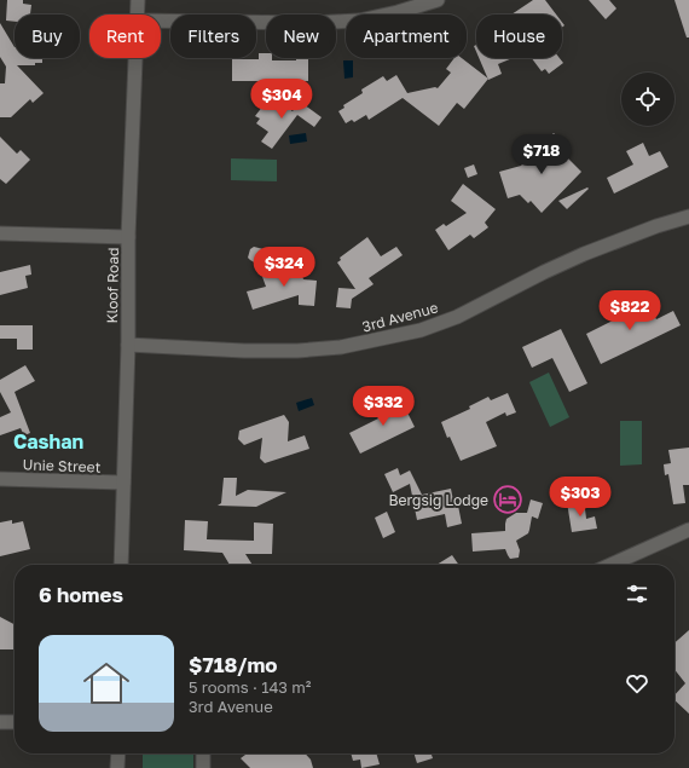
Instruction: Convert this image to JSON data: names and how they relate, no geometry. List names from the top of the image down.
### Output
{
  "streets": {
    "street": ["Kloof Road", "3rd Avenue", "Unie Street"]
  },
  "crossings": [
    ["Kloof Road", "3rd Avenue"],
    ["Kloof Road", "Unie Street"]
  ],
  "districts": ["Cashan"],
  "places": {
    "hotel": ["Bergsig Lodge"]
  },
  "page": {
    "chip": [
      "Buy",
      "Rent",
      "Filters",
      "New",
      "Apartment",
      "House"
    ],
    "price": [
      "$304",
      "$718",
      "$324",
      "$822",
      "$332",
      "$303"
    ],
    "heading": "6 homes",
    "list": [
      {
        "name": "$718/mo",
        "note": "5 rooms · 143 m² · 3rd Avenue"
      }
    ]
  }
}
